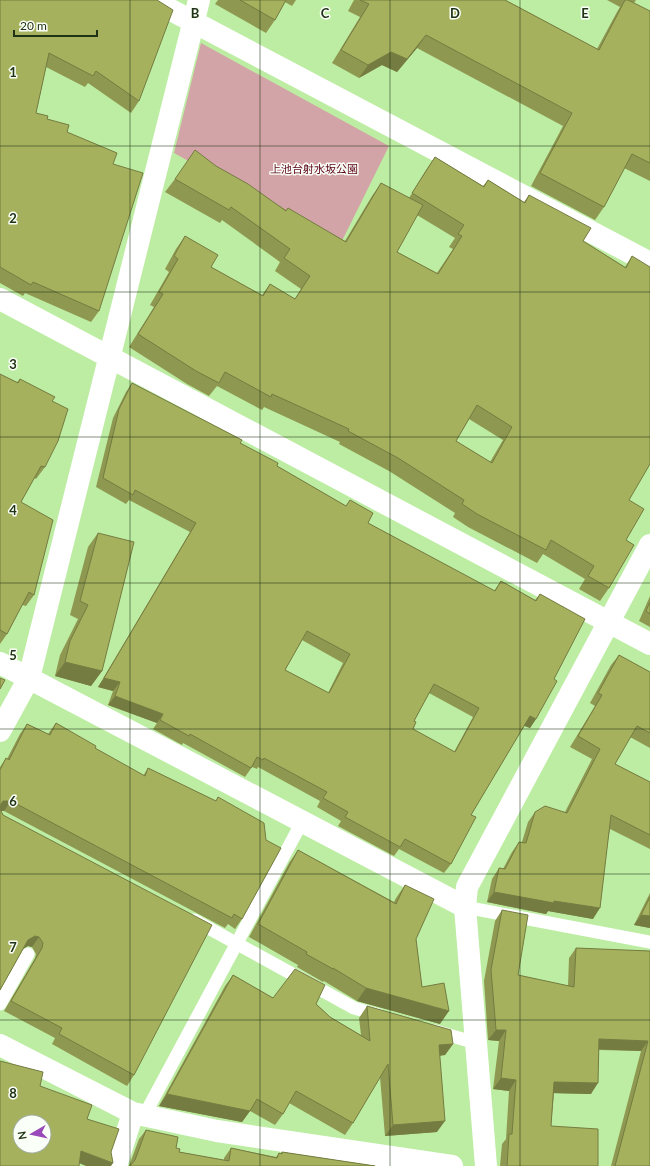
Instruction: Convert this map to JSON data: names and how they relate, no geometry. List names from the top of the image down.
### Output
{
  "parks": ["上池台射水坂公園"],
  "scale_bar": "20 m",
  "north": "left",
  "grid": {
    "columns": [
      "B",
      "C",
      "D",
      "E"
    ],
    "rows": [
      "1",
      "2",
      "3",
      "4",
      "5",
      "6",
      "7",
      "8"
    ]
  }
}
